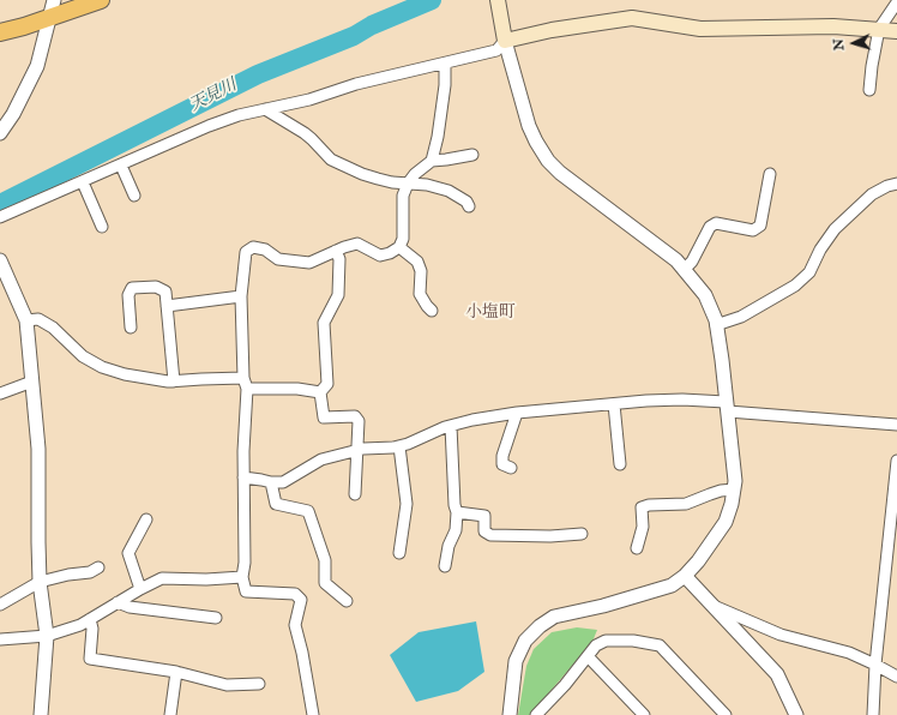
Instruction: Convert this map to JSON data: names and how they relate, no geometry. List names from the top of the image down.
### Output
{
  "districts": ["小塩町"],
  "water": ["天見川"],
  "north": "left"
}
